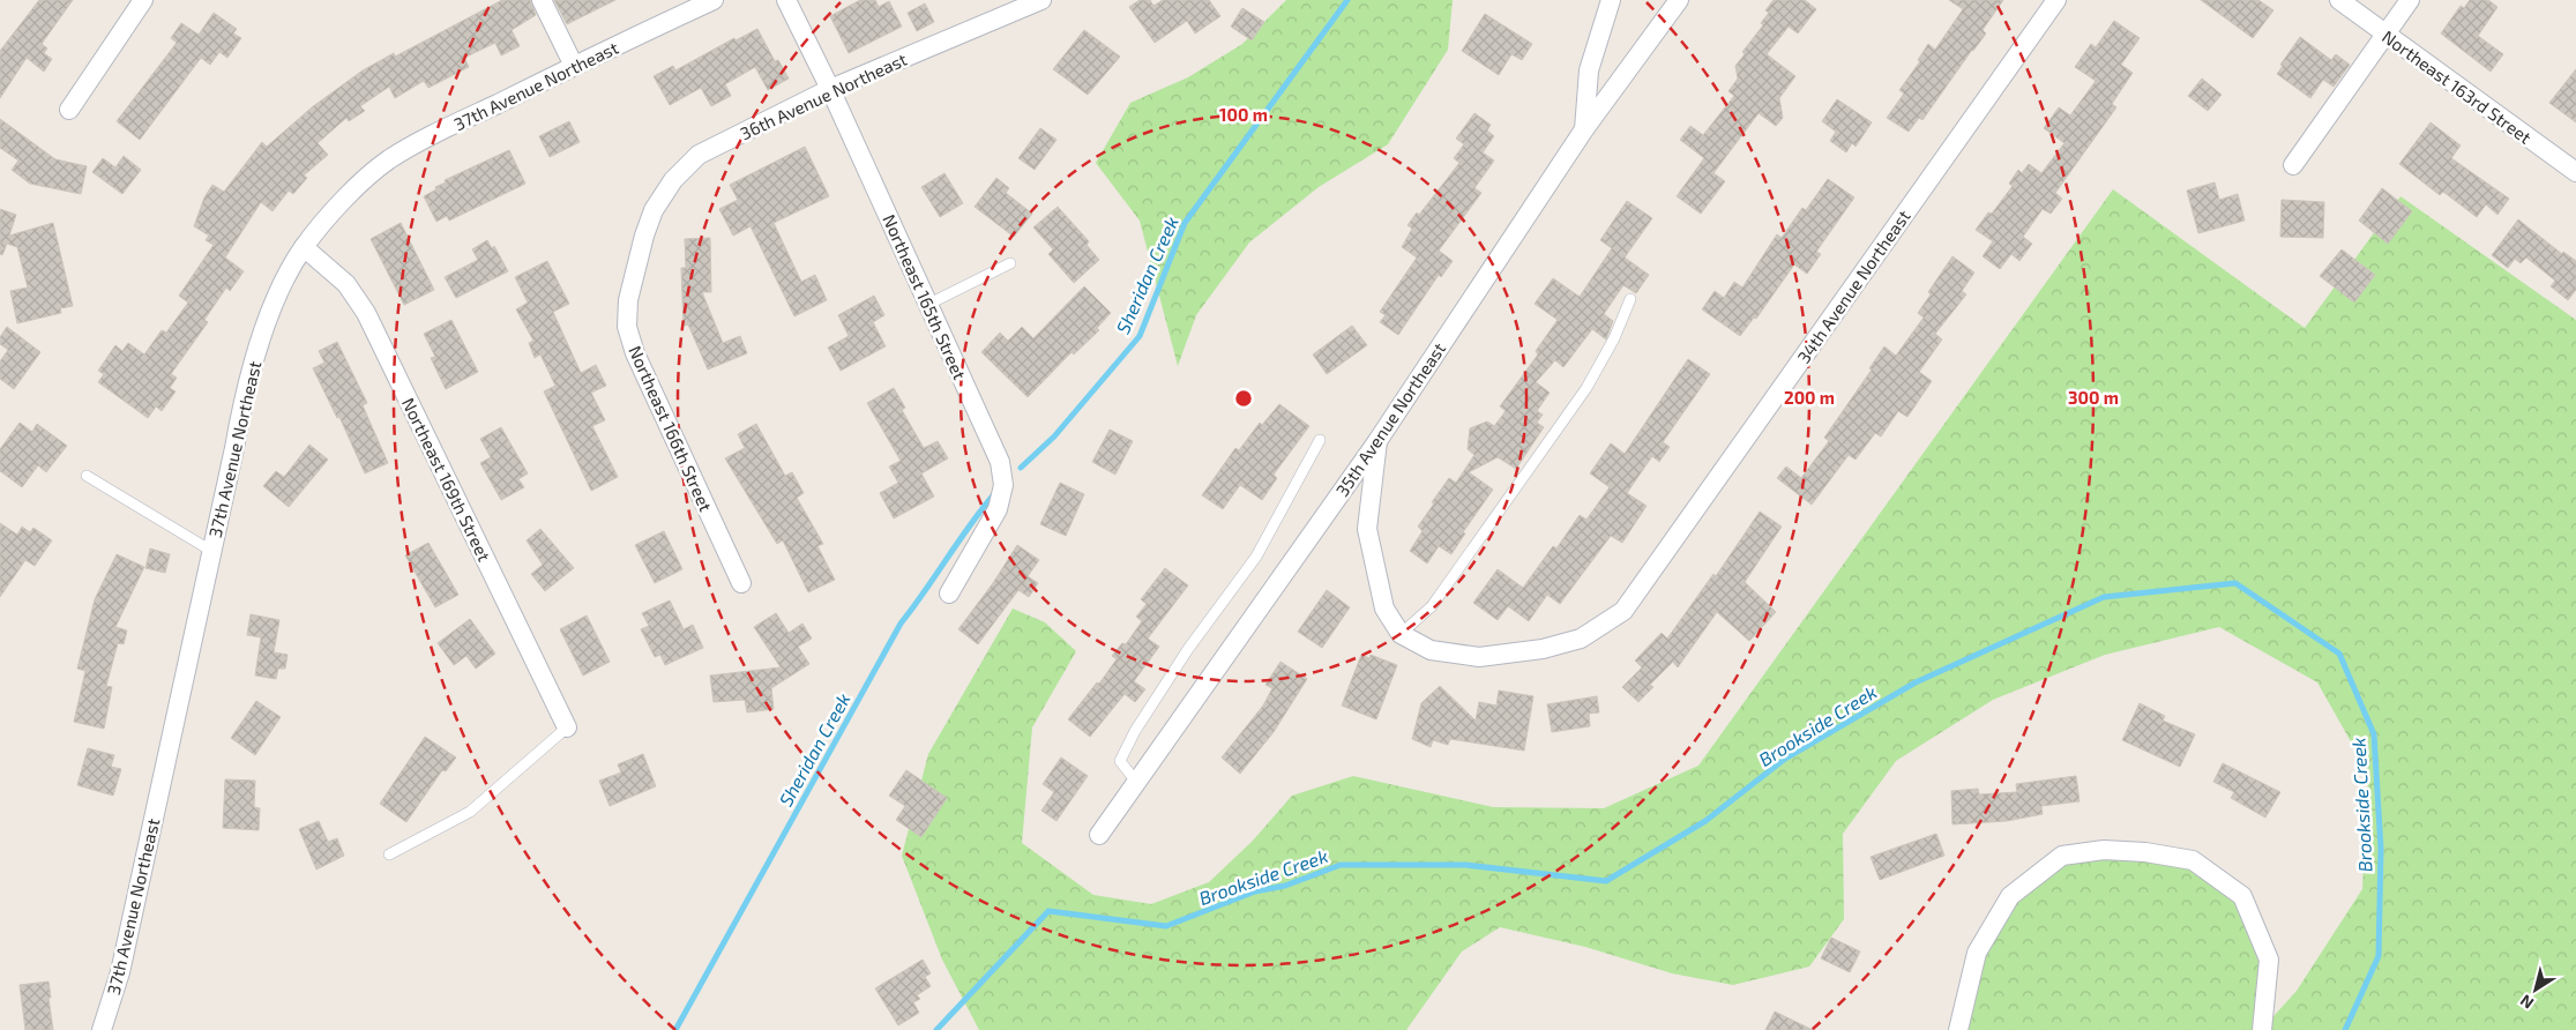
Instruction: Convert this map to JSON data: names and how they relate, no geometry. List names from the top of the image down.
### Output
{
  "streets": {
    "street": [
      "37th Avenue Northeast",
      "Northeast 163rd Street",
      "36th Avenue Northeast",
      "34th Avenue Northeast",
      "Northeast 165th Street",
      "35th Avenue Northeast",
      "Northeast 166th Street",
      "Northeast 169th Street"
    ]
  },
  "crossings": [
    ["37th Avenue Northeast", "Northeast 169th Street"],
    ["36th Avenue Northeast", "Northeast 165th Street"],
    ["36th Avenue Northeast", "Northeast 166th Street"]
  ],
  "water": ["Sheridan Creek", "Brookside Creek"],
  "north": "bottom left",
  "rings": ["100 m", "200 m", "300 m"]
}
